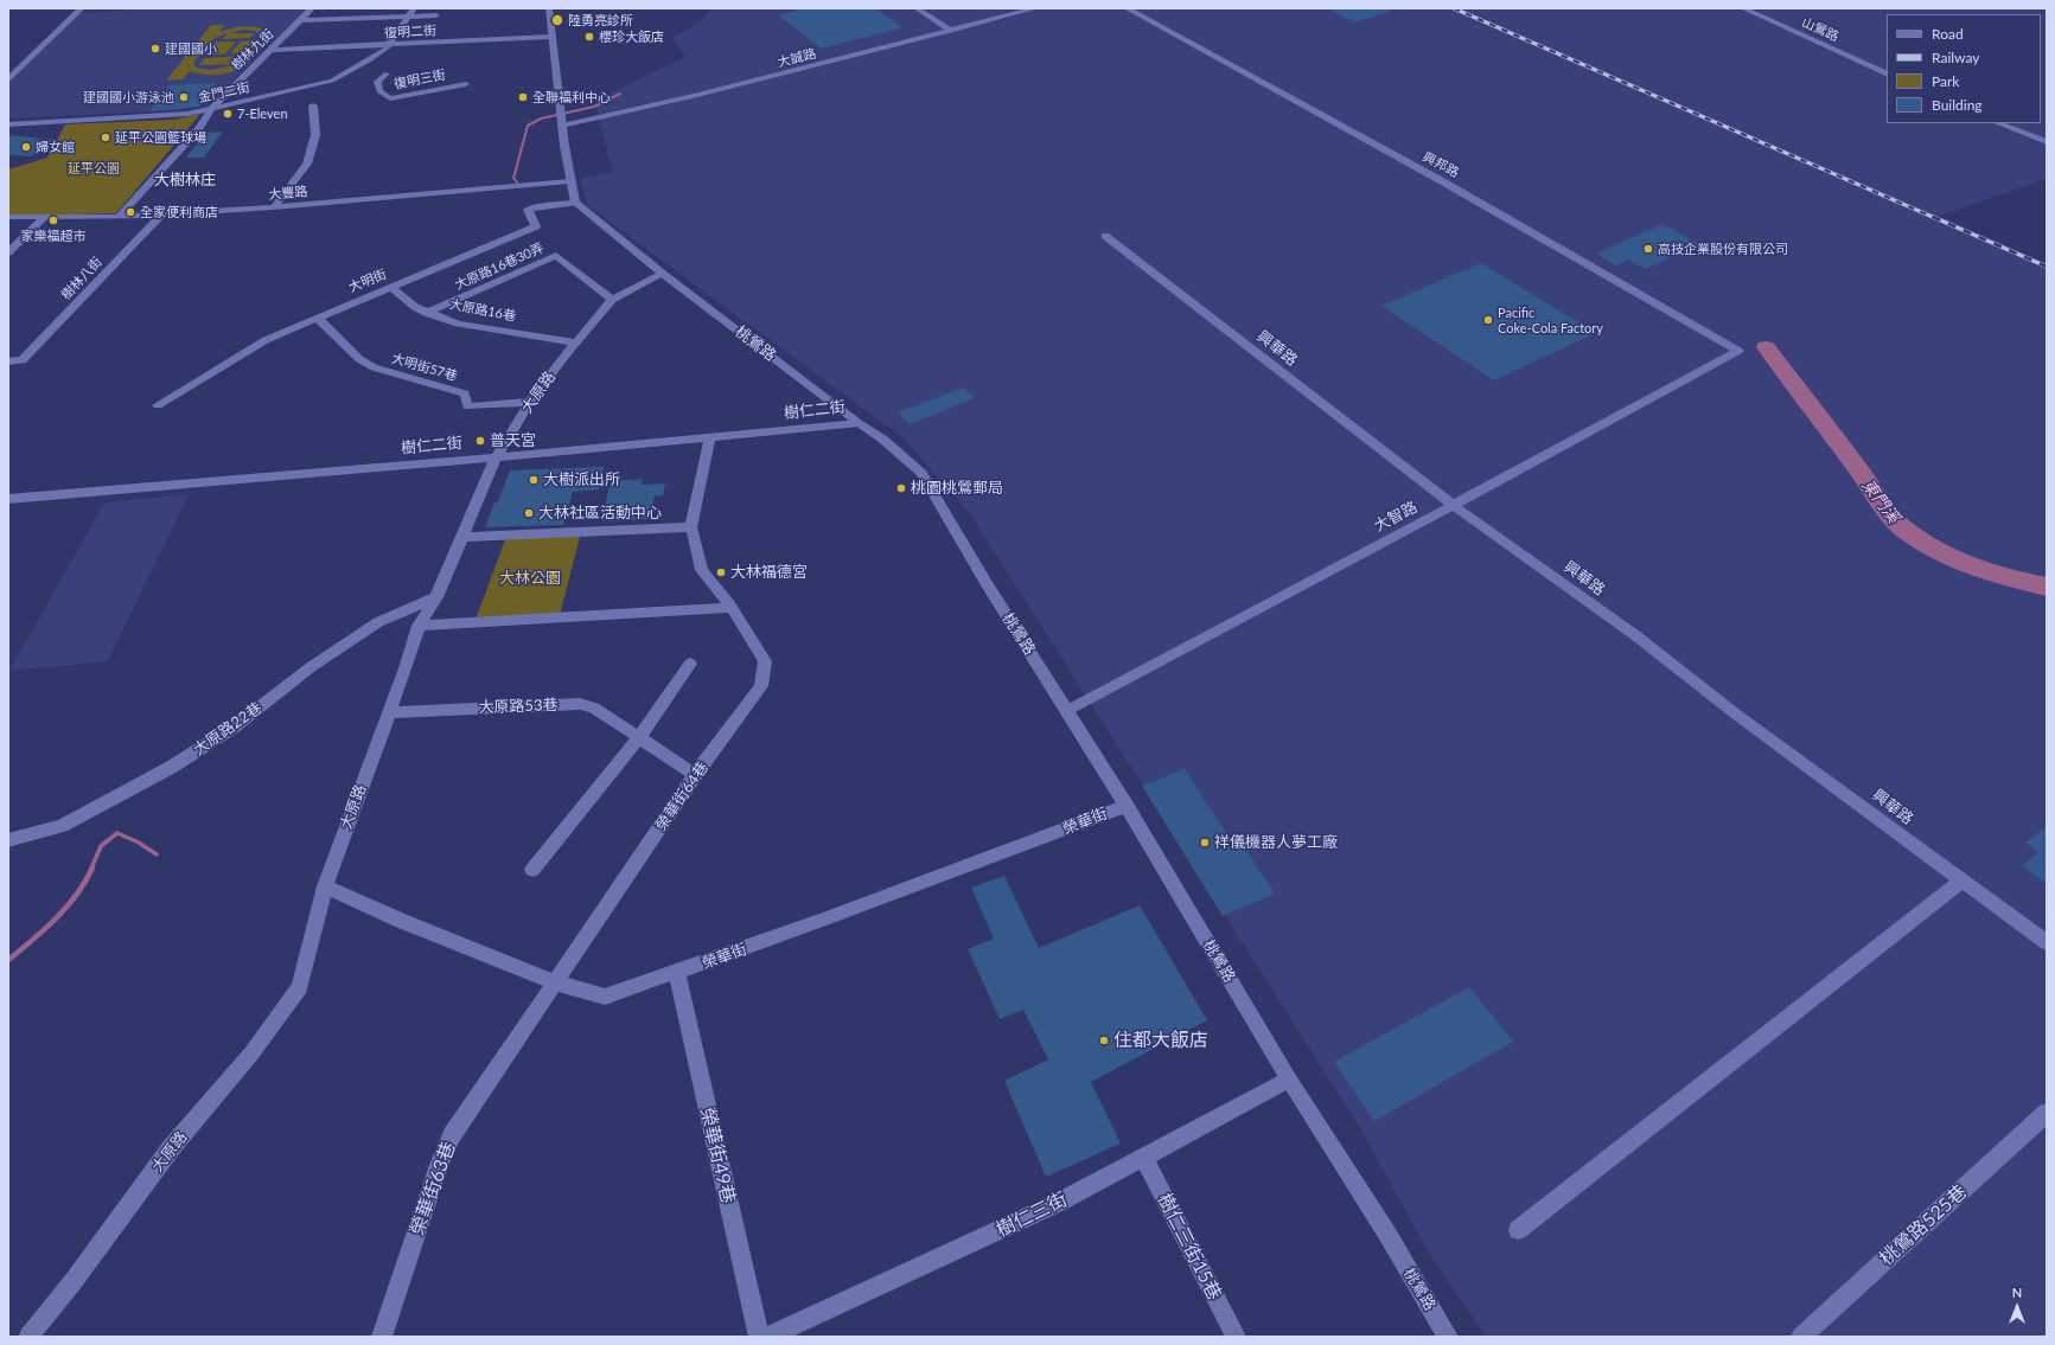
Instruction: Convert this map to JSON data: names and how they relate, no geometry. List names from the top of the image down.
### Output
{
  "streets": {
    "street": [
      "山鶯路",
      "復明二街",
      "樹林九街",
      "大誠路",
      "復明三街",
      "金門二街",
      "興邦路",
      "大豐路",
      "大原路16巷30弄",
      "樹林八街",
      "大明街",
      "大原路16巷",
      "桃鶯路",
      "興華路",
      "大明街57巷",
      "大原路",
      "樹仁二街",
      "大智路",
      "大原路53巷",
      "大原路22巷",
      "榮華街64巷",
      "榮華街",
      "榮華街49巷",
      "榮華街63巷",
      "樹仁三街",
      "桃鶯路525巷",
      "樹仁三街15巷"
    ]
  },
  "crossings": [
    ["復明二街", "樹林九街"],
    ["復明二街", "金門二街"],
    ["樹林九街", "金門二街"],
    ["樹林九街", "大豐路"],
    ["復明三街", "金門二街"],
    ["興邦路", "大智路"],
    ["大豐路", "樹林八街"],
    ["大原路16巷30弄", "大原路16巷"],
    ["大原路16巷30弄", "大原路"],
    ["大明街", "大原路16巷"],
    ["大明街", "桃鶯路"],
    ["大明街", "大明街57巷"],
    ["大原路16巷", "大原路"],
    ["桃鶯路", "大原路"],
    ["桃鶯路", "樹仁二街"],
    ["桃鶯路", "大智路"],
    ["桃鶯路", "榮華街"],
    ["桃鶯路", "樹仁三街"],
    ["興華路", "大智路"],
    ["大明街57巷", "大原路"],
    ["大原路", "樹仁二街"],
    ["大原路", "大原路53巷"],
    ["大原路", "大原路22巷"],
    ["大原路", "榮華街"],
    ["樹仁二街", "榮華街64巷"],
    ["大原路53巷", "榮華街64巷"],
    ["榮華街64巷", "榮華街"],
    ["榮華街64巷", "榮華街63巷"],
    ["榮華街", "榮華街49巷"],
    ["榮華街", "榮華街63巷"],
    ["樹仁三街", "樹仁三街15巷"]
  ],
  "districts": ["大樹林庄"],
  "water": ["東門溪"],
  "parks": ["延平公園", "大林公園"],
  "places": [
    "陸勇亮診所",
    "櫻珍大飯店",
    "建國國小",
    "建國國小游泳池",
    "全聯福利中心",
    "7-Eleven",
    "延平公園籃球場",
    "婦女館",
    "全家便利商店",
    "家樂福超市",
    "高技企業股份有限公司",
    "Pacific Coke-Cola Factory",
    "普天宮",
    "大樹派出所",
    "桃園桃鶯郵局",
    "大林社區活動中心",
    "大林福德宮",
    "祥儀機器人夢工廠",
    "住都大飯店"
  ],
  "legend": [
    "Road",
    "Railway",
    "Park",
    "Building"
  ],
  "north": "top"
}
